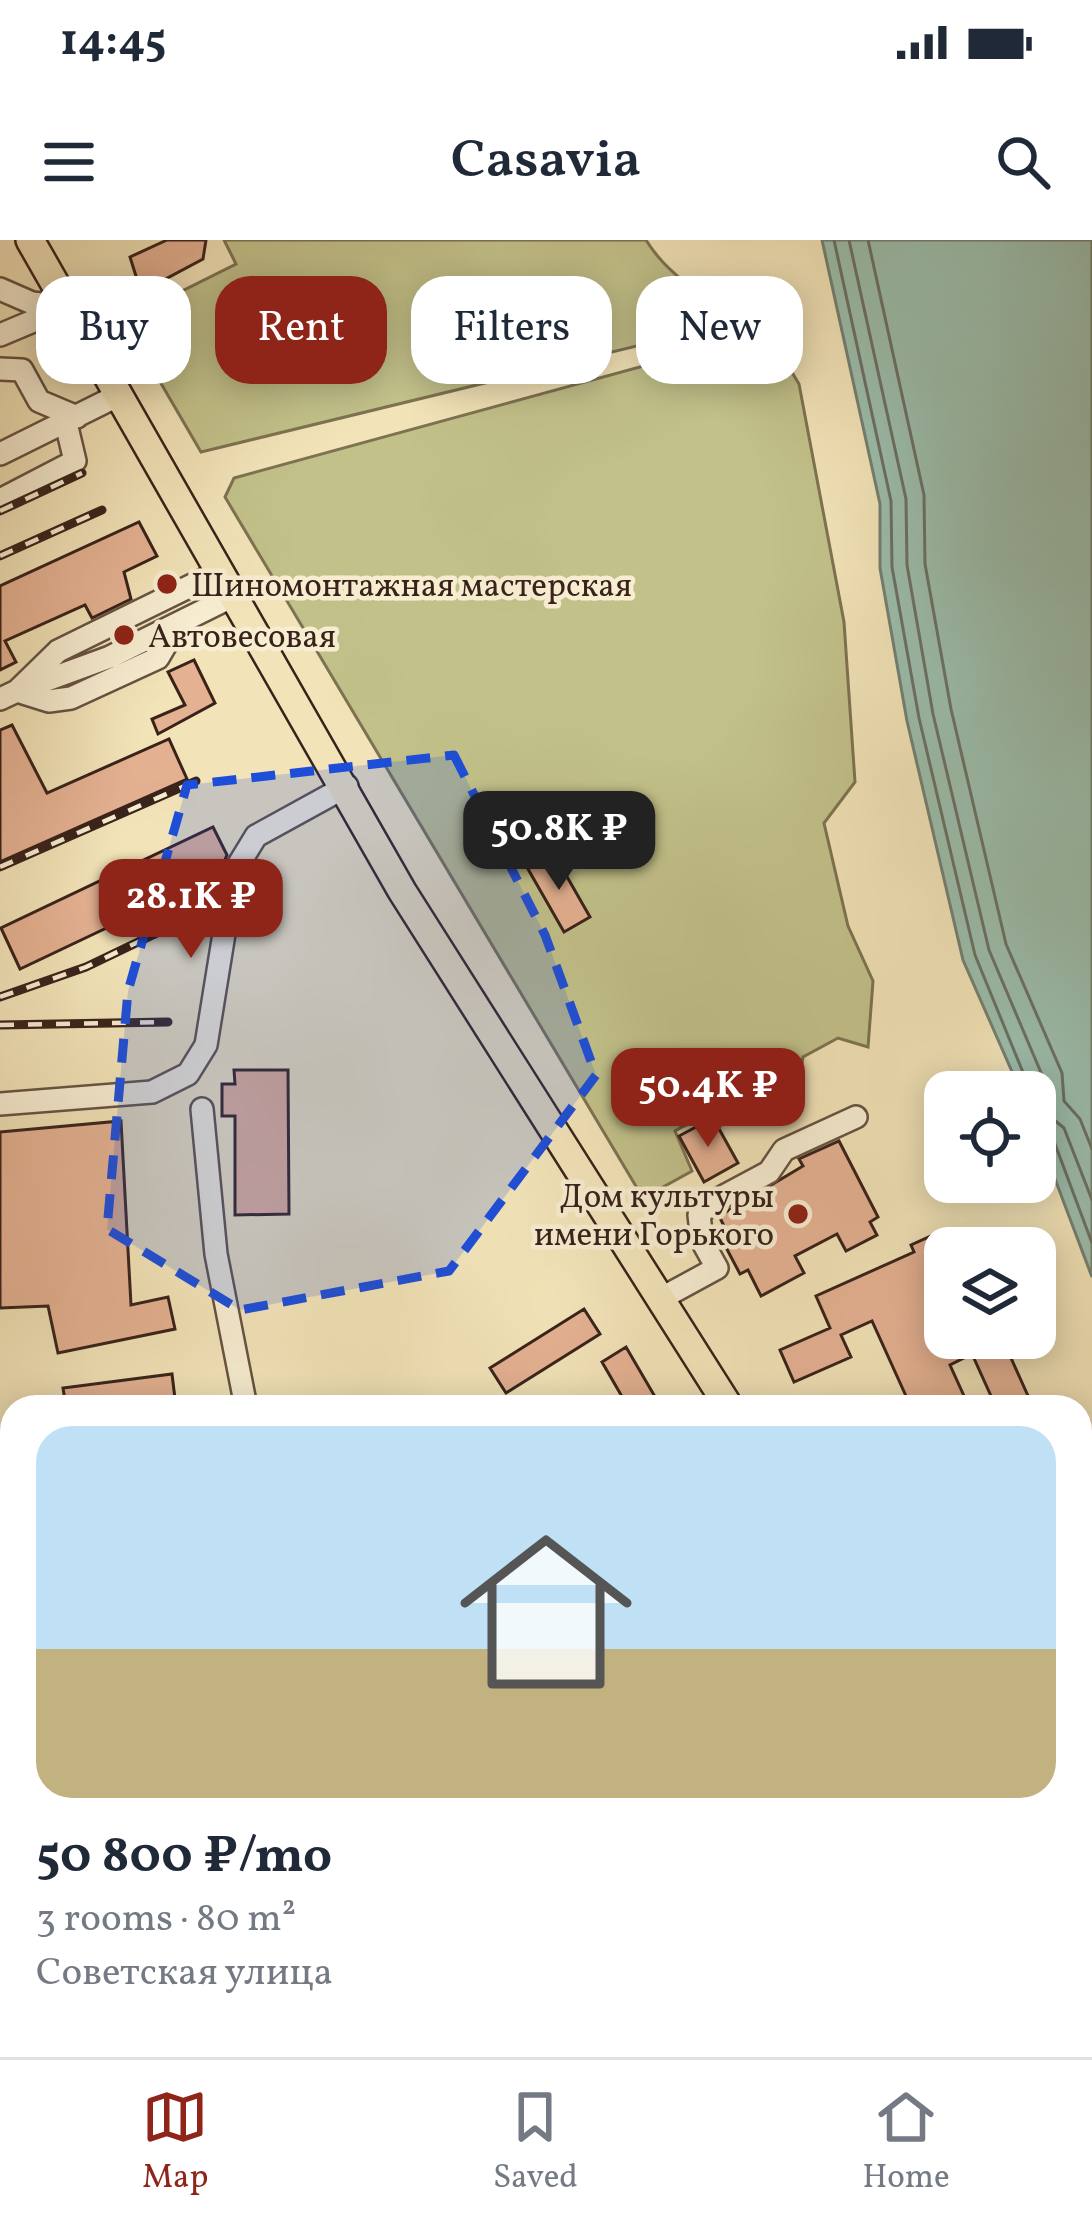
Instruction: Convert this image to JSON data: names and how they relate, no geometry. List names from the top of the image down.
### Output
{
  "places": ["Шиномонтажная мастерская", "Автовесовая", "Дом культуры имени Горького"],
  "page": {
    "status": "14:45",
    "header": "Casavia",
    "chip": [
      "Buy",
      "Rent",
      "Filters",
      "New"
    ],
    "price": ["50.8K ₽", "28.1K ₽", "50.4K ₽"],
    "list": [
      {
        "name": "50 800 ₽/mo",
        "note": "3 rooms · 80 m² · Советская улица"
      }
    ],
    "tabs": ["Map", "Saved", "Home"]
  }
}
